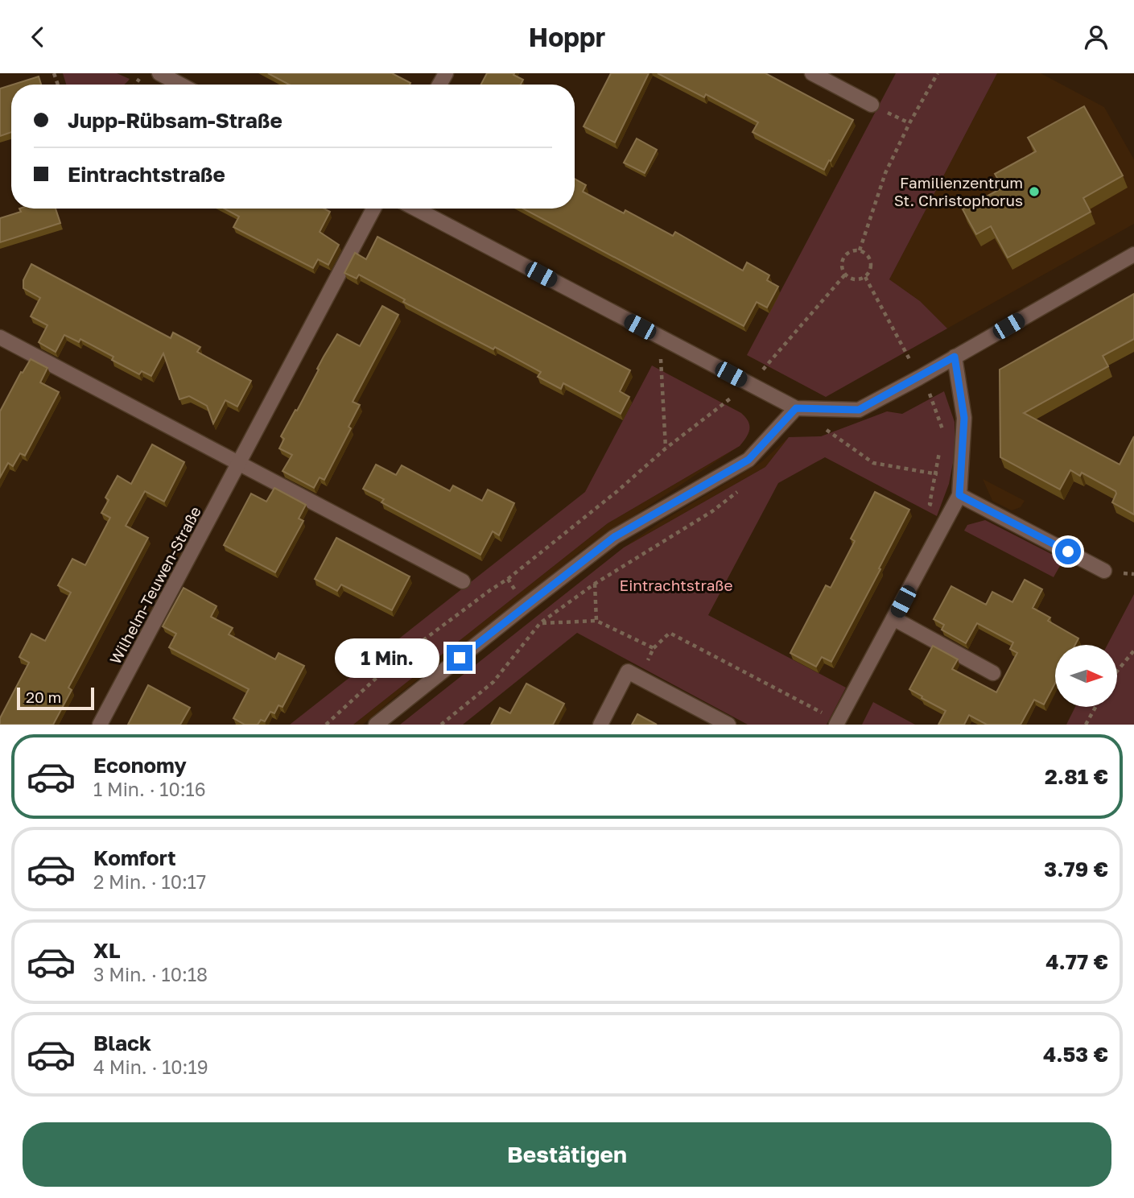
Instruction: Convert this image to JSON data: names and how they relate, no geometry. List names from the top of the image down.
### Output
{
  "streets": {
    "street": ["Wilhelm-Teuwen-Straße"]
  },
  "parks": ["Eintrachtstraße"],
  "places": ["Familienzentrum St. Christophorus"],
  "scale_bar": "20 m",
  "north": "right",
  "page": {
    "header": "Hoppr",
    "banner": ["Jupp-Rübsam-Straße", "Eintrachtstraße"],
    "bubble": "1 Min.",
    "scale": "20 m",
    "list": [
      {
        "name": "Economy",
        "note": "1 Min. · 10:16",
        "value": "2.81 €"
      },
      {
        "name": "Komfort",
        "note": "2 Min. · 10:17",
        "value": "3.79 €"
      },
      {
        "name": "XL",
        "note": "3 Min. · 10:18",
        "value": "4.77 €"
      },
      {
        "name": "Black",
        "note": "4 Min. · 10:19",
        "value": "4.53 €"
      }
    ],
    "buttons": "Bestätigen"
  }
}
